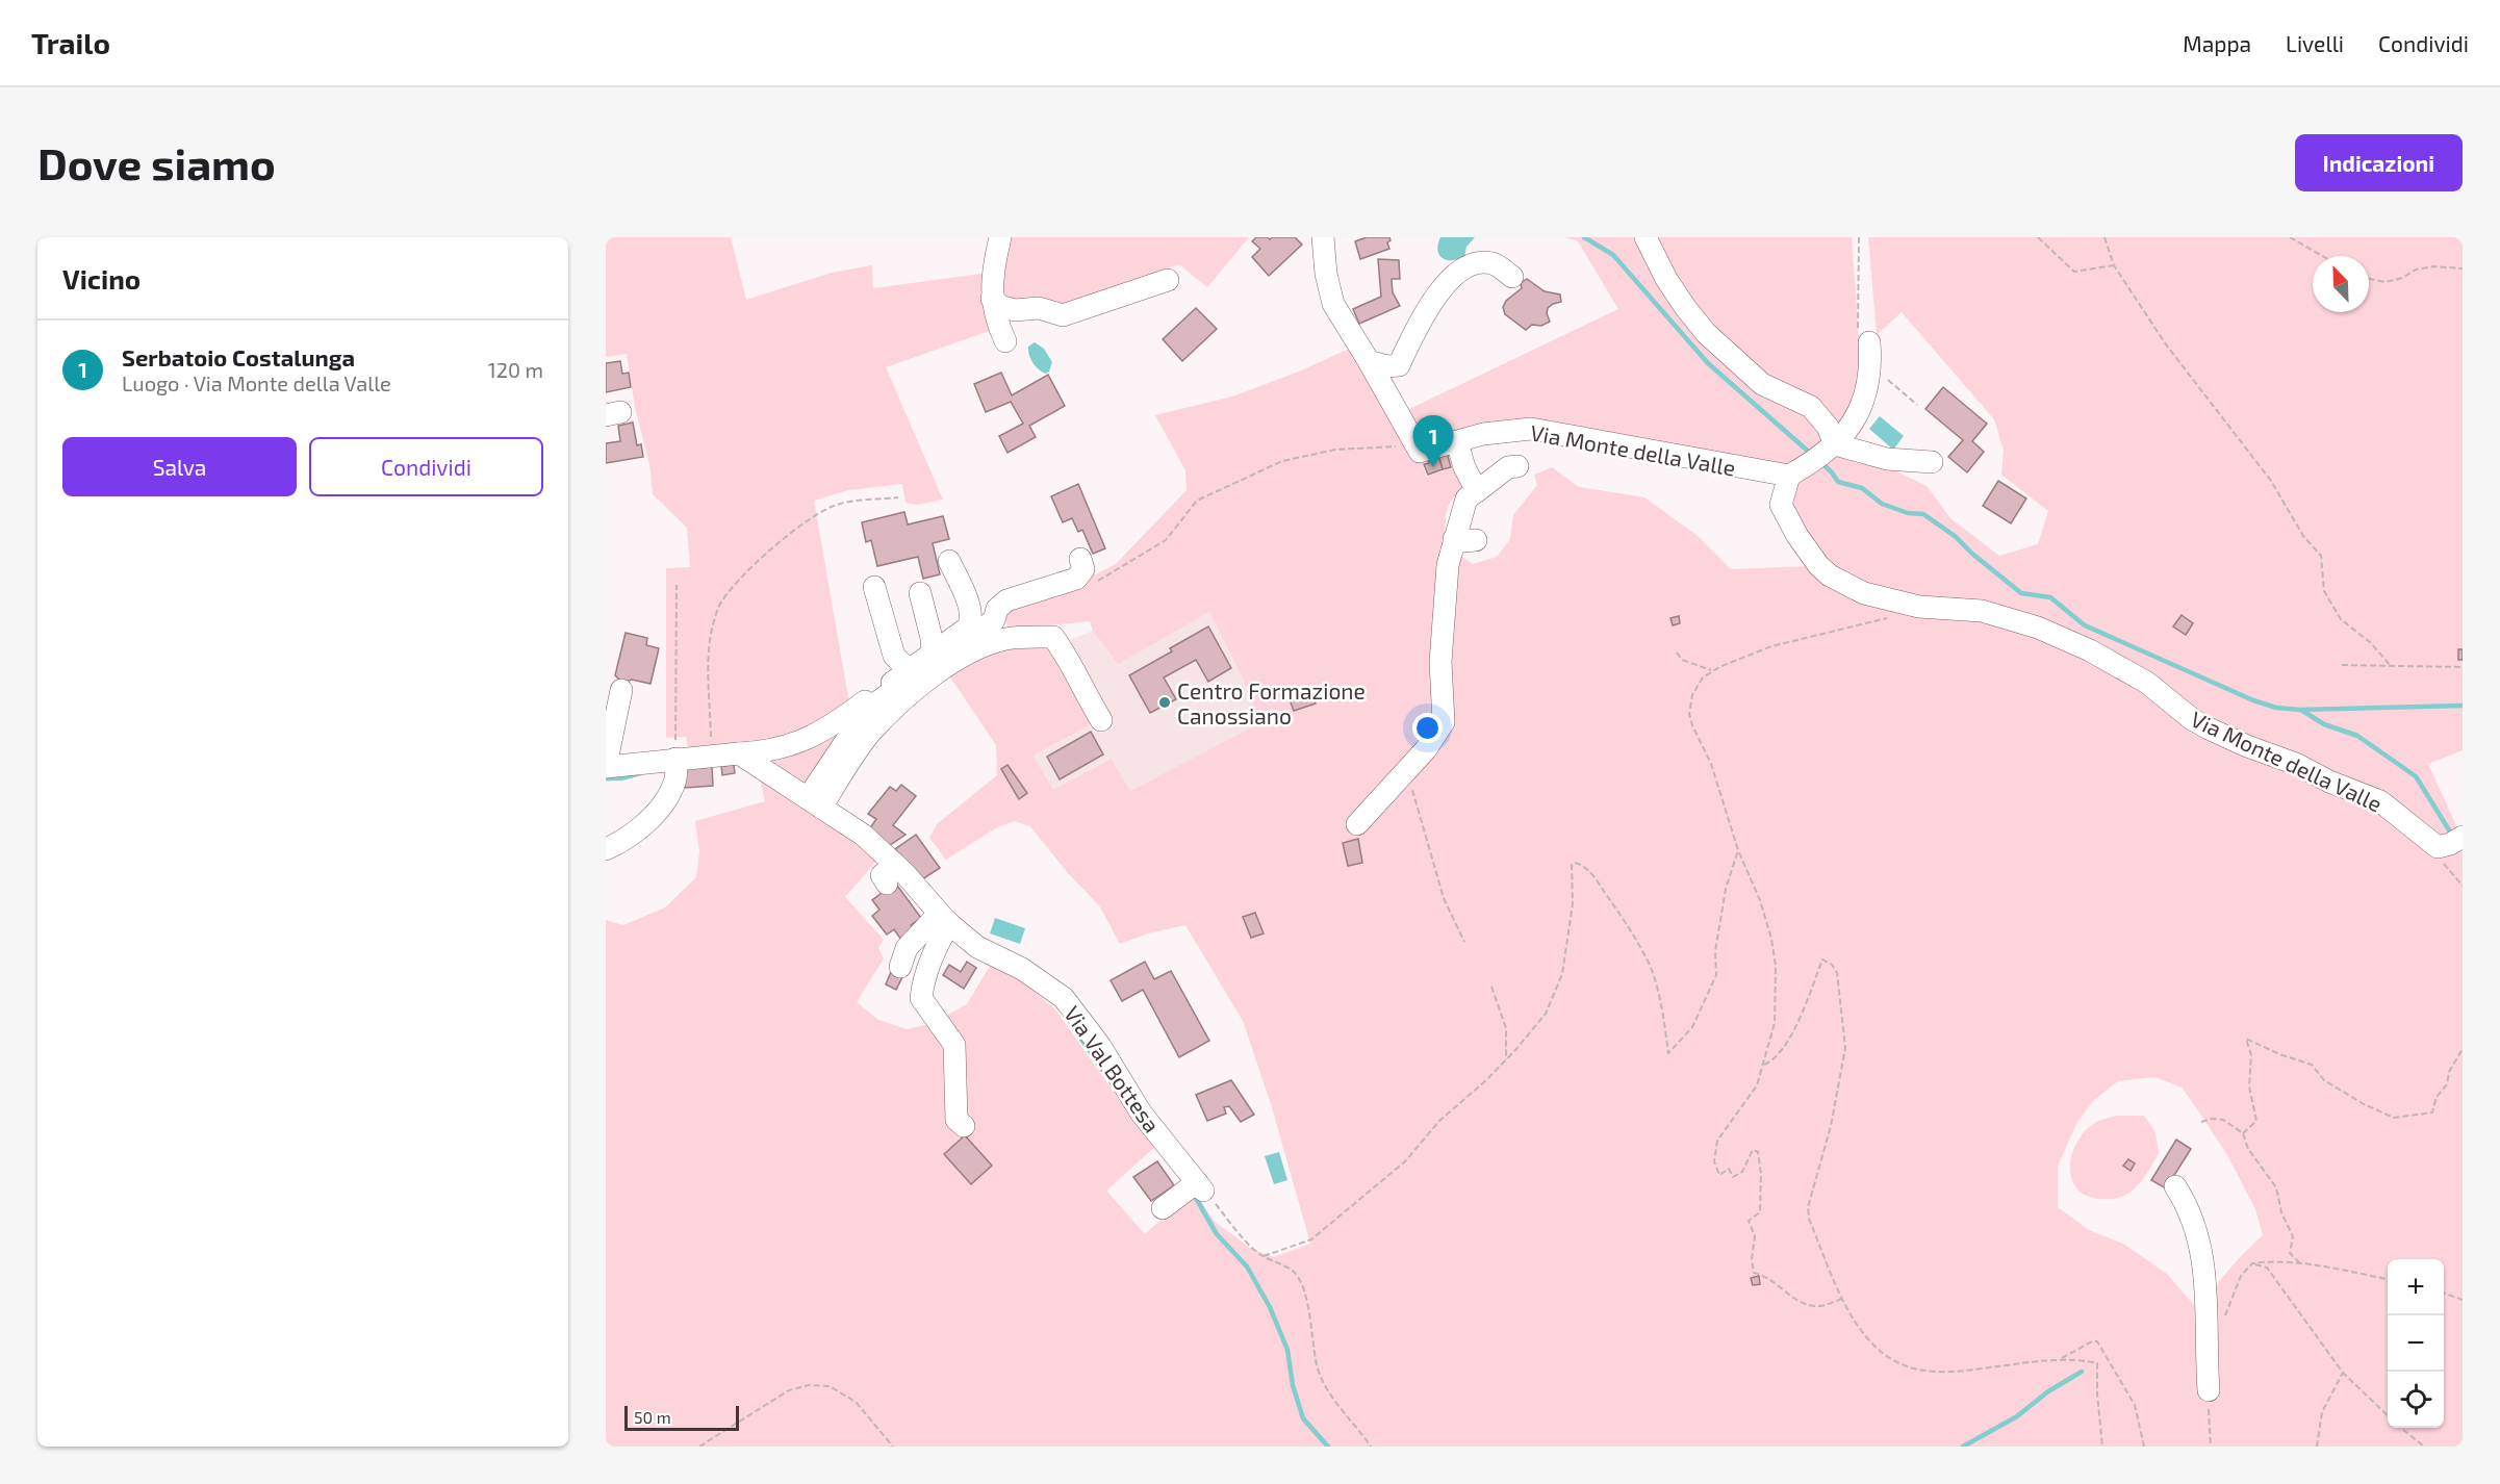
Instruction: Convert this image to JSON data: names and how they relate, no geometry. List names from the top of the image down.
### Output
{
  "streets": {
    "street": ["Via Monte della Valle", "Via Val Bottesa"]
  },
  "places": ["Centro Formazione Canossiano"],
  "scale_bar": "50 m",
  "north": "top left",
  "page": {
    "header": "Trailo",
    "nav": ["Mappa", "Livelli", "Condividi"],
    "buttons": [
      "Indicazioni",
      ["Salva", "Condividi"]
    ],
    "title": "Dove siamo",
    "heading": "Vicino",
    "list": [
      {
        "mark": "1",
        "name": "Serbatoio Costalunga",
        "note": "Luogo · Via Monte della Valle",
        "value": "120 m"
      }
    ],
    "pins": "1",
    "map_buttons": ["+", "−"],
    "scale": "50 m"
  }
}
